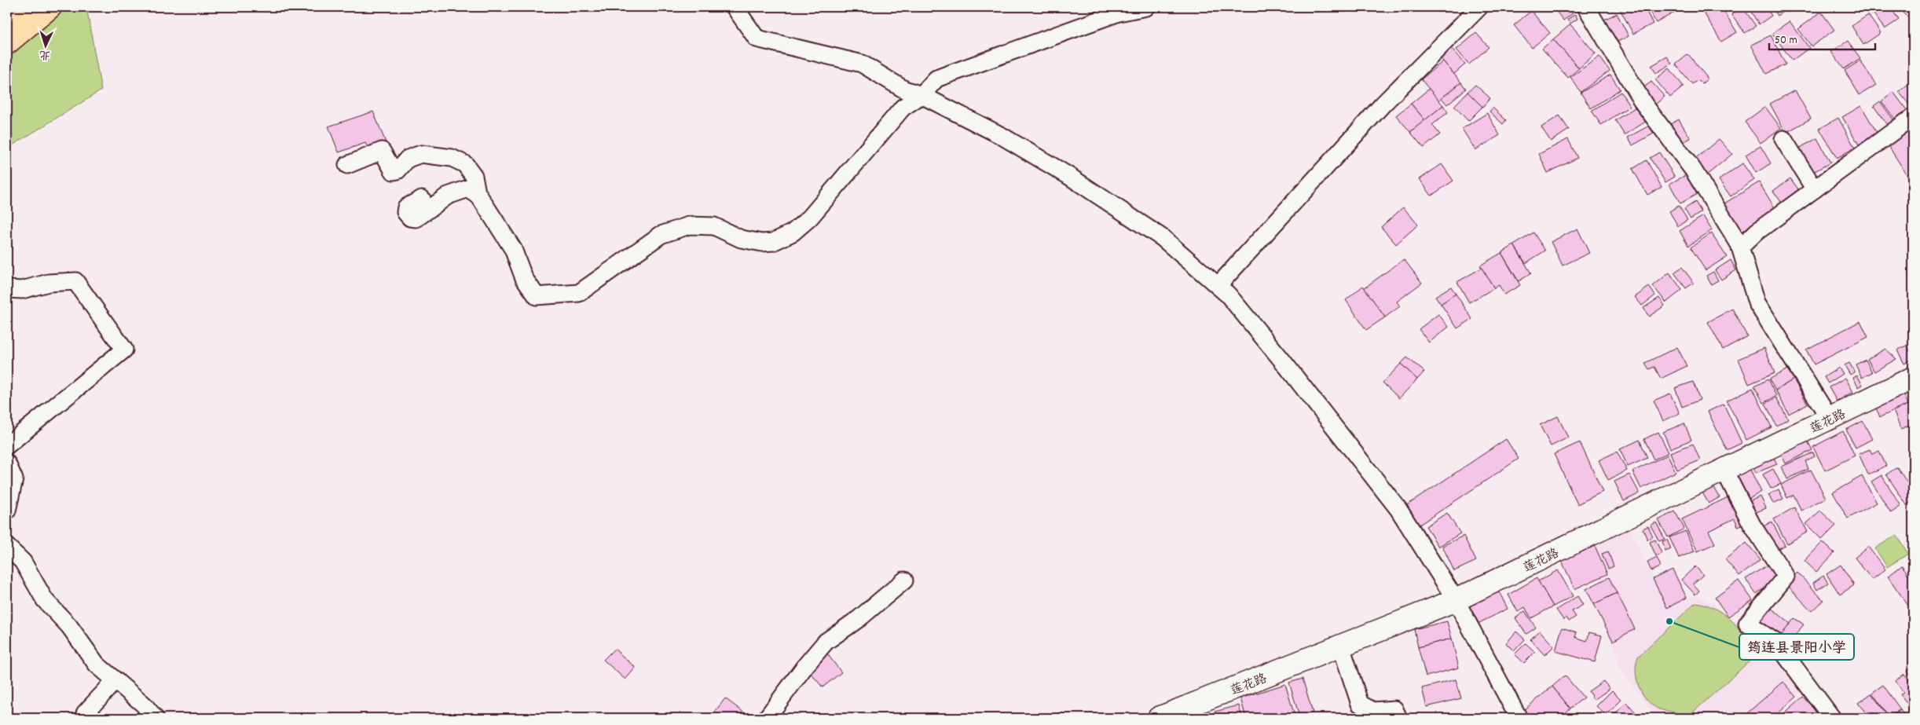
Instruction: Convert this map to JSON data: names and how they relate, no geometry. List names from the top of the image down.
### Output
{
  "streets": {
    "main road": ["莲花路"]
  },
  "places": ["筠连县景阳小学"],
  "scale_bar": "50 m",
  "north": "bottom"
}
